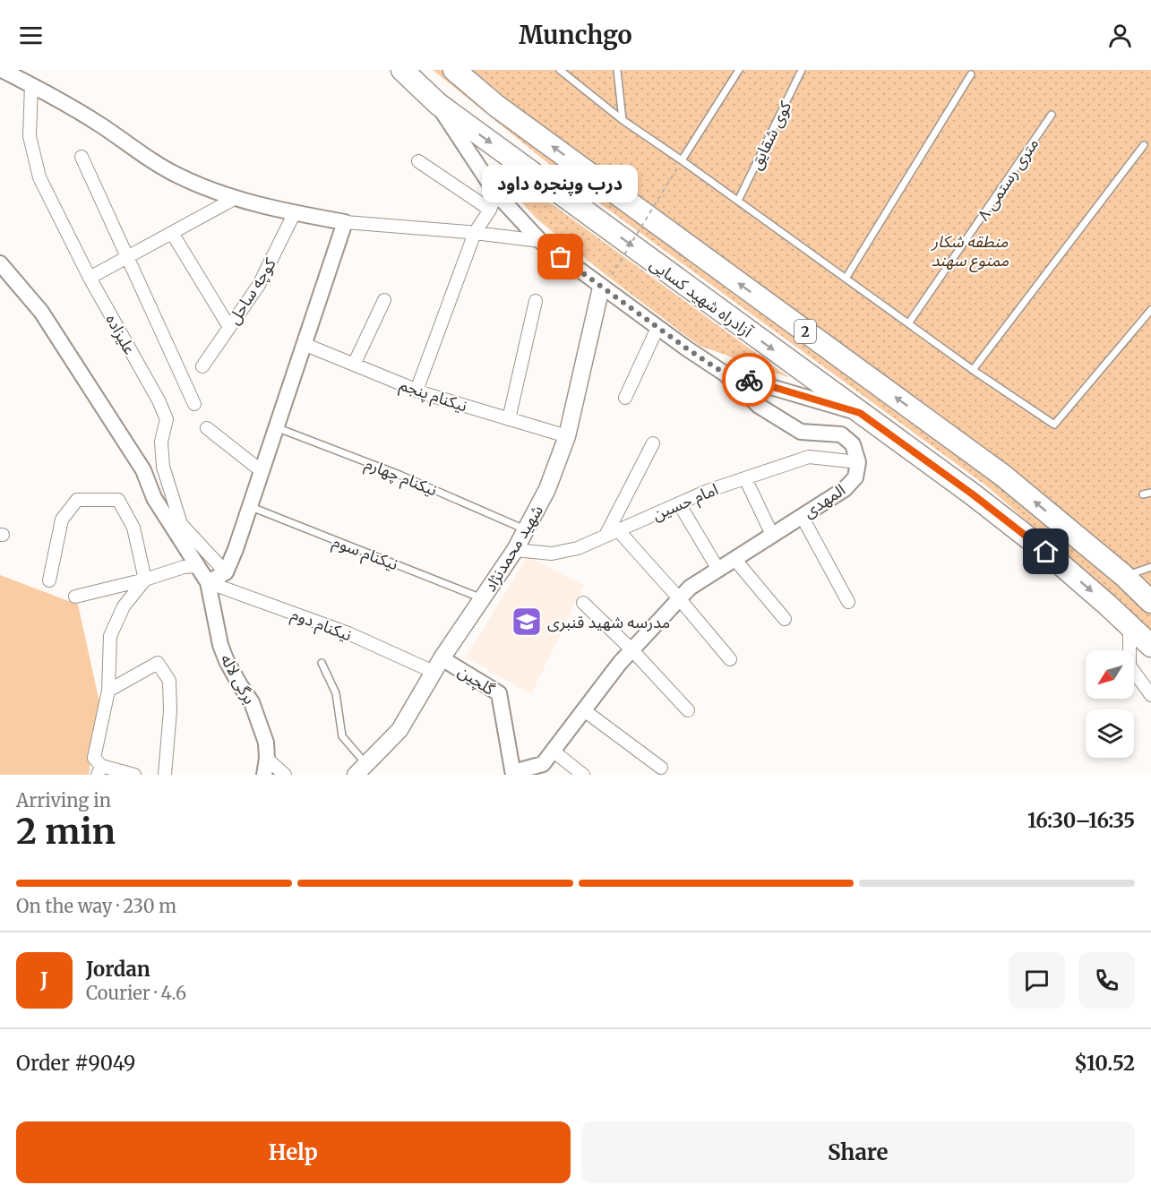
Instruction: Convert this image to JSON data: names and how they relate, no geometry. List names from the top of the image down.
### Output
{
  "streets": {
    "highway": ["آزادراه شهید کسایی", "2"],
    "main road": ["شهید محمدنژاد"],
    "street": [
      "کوچه ساحل",
      "علیزاده",
      "نیکنام پنجم",
      "المهدی",
      "امام حسین",
      "نیکنام دوم",
      "برگی لاله",
      "گلچین"
    ],
    "lane": [
      "کوی شقایق",
      "۸ متری رستمی",
      "نیکنام چهارم",
      "نیکنام سوم"
    ]
  },
  "crossings": [
    ["نیکنام پنجم", "شهید محمدنژاد"],
    ["نیکنام چهارم", "شهید محمدنژاد"],
    ["المهدی", "امام حسین"],
    ["المهدی", "گلچین"],
    ["امام حسین", "شهید محمدنژاد"],
    ["شهید محمدنژاد", "نیکنام سوم"],
    ["شهید محمدنژاد", "نیکنام دوم"],
    ["شهید محمدنژاد", "گلچین"],
    ["نیکنام دوم", "برگی لاله"],
    ["نیکنام دوم", "گلچین"]
  ],
  "parks": ["منطقه شکار ممنوع سهند"],
  "places": {
    "other": ["درب وپنجره داود"],
    "school or university": ["مدرسه شهید قنبری"]
  },
  "north": "bottom left",
  "page": {
    "header": "Munchgo",
    "bubble": "درب وپنجره داود",
    "heading": ["2 min", "Arriving in", "16:30–16:35"],
    "panel": [
      "Jordan",
      "Courier · 4.6",
      "Order #9049",
      "$10.52"
    ],
    "bar": "On the way · 230 m",
    "round": "J",
    "buttons": ["Help", "Share"]
  }
}
